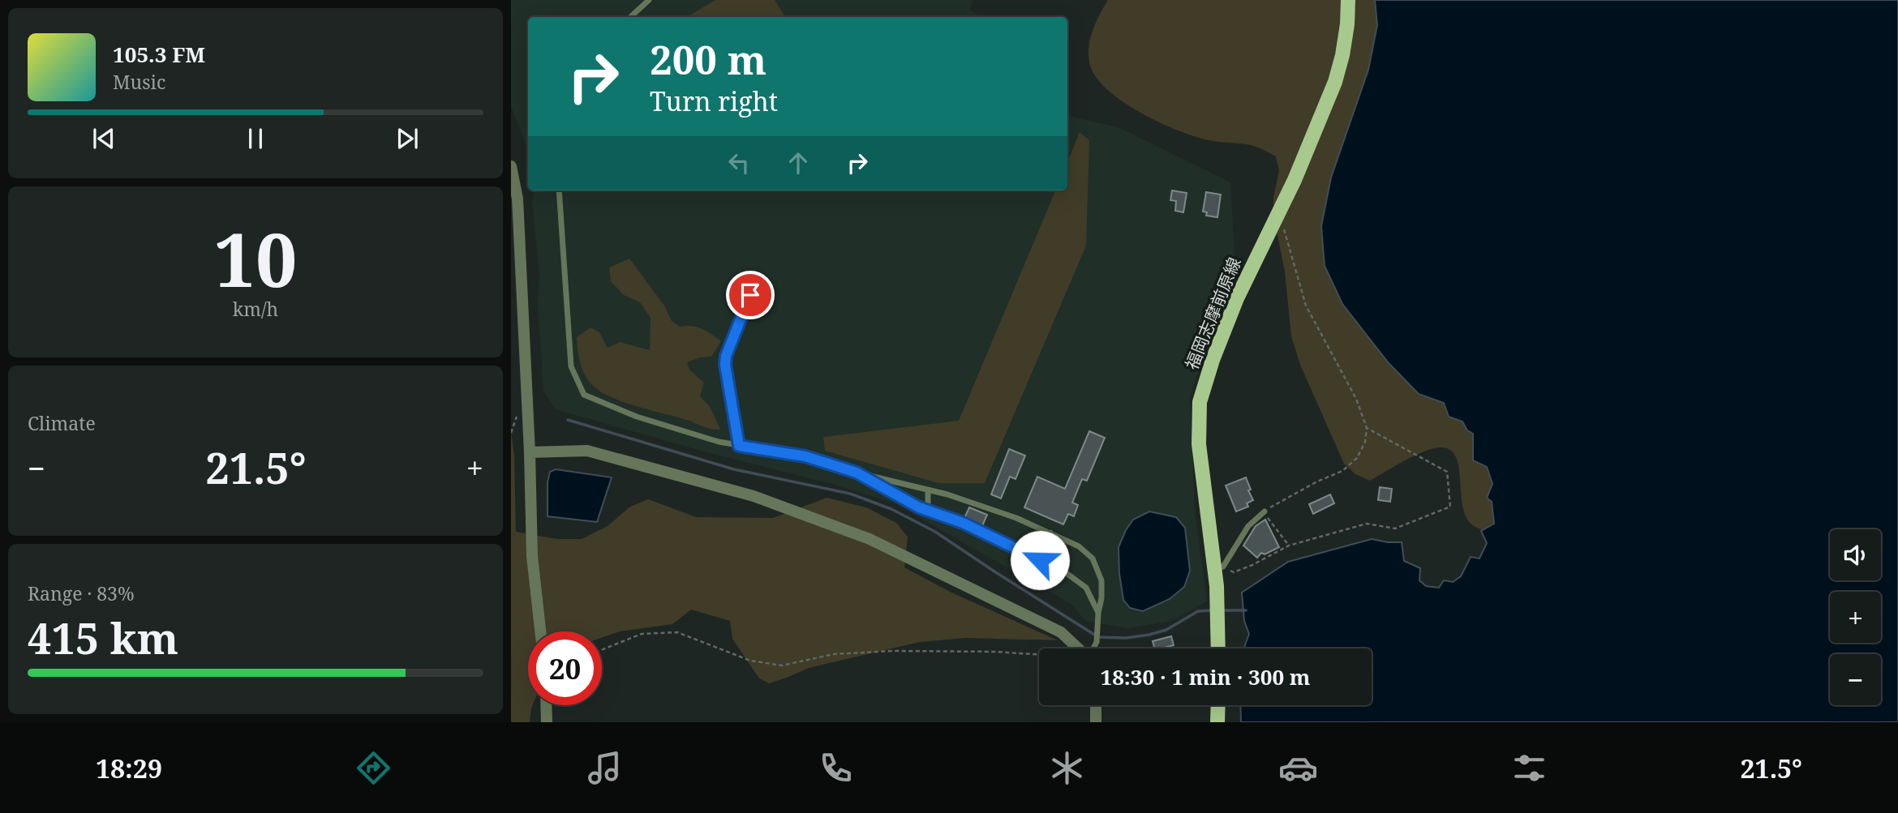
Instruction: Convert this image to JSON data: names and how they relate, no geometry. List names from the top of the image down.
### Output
{
  "streets": {
    "main road": ["福岡志摩前原線"]
  },
  "page": {
    "turn": ["200 m", "Turn right"],
    "song": ["105.3 FM", "Music"],
    "tile": [
      ["10", "km/h"],
      "Climate",
      ["Range · 83%", "415 km"]
    ],
    "heat": ["−", "21.5°", "+"],
    "map_buttons": ["+", "−"],
    "limit": "20",
    "trip": "18:30 · 1 min · 300 m",
    "tabs": ["18:29", "21.5°"]
  }
}
